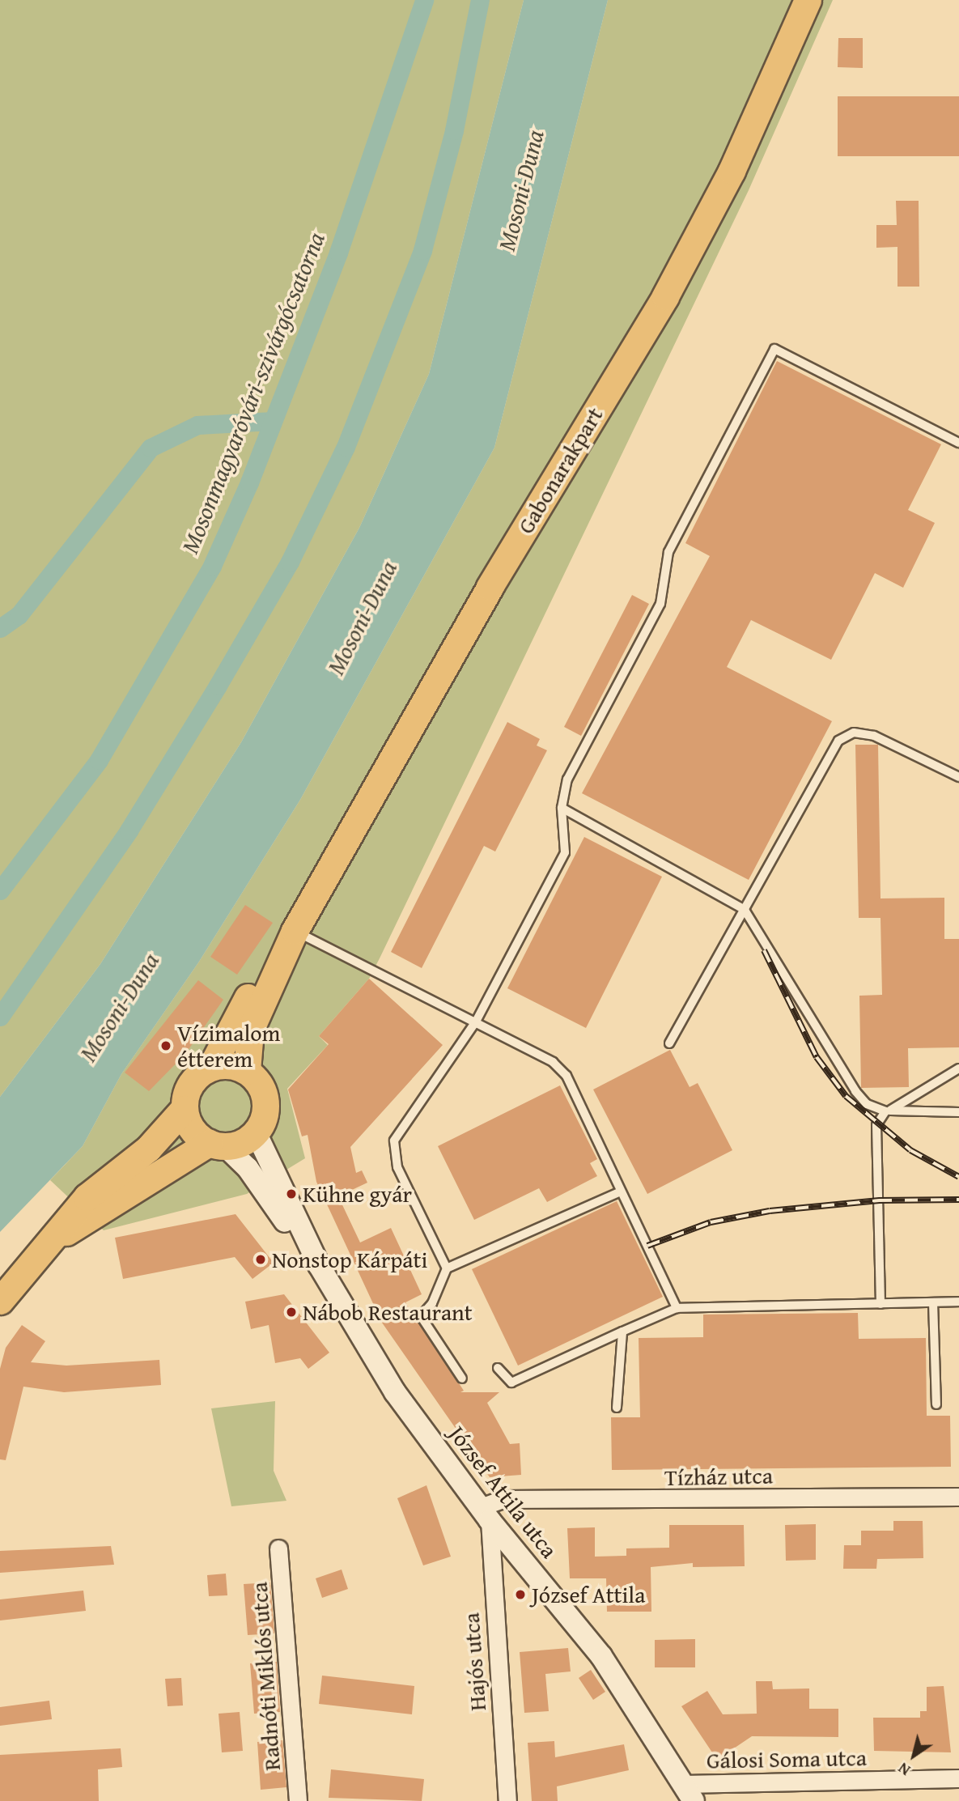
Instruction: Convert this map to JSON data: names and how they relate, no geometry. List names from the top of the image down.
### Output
{
  "streets": {
    "main road": ["Gabonarakpart"],
    "street": [
      "Tízház utca",
      "József Attila utca",
      "Hajós utca",
      "Radnóti Miklós utca",
      "Gálosi Soma utca"
    ]
  },
  "crossings": [
    ["Tízház utca", "József Attila utca"],
    ["Tízház utca", "Hajós utca"],
    ["József Attila utca", "Hajós utca"],
    ["József Attila utca", "Gálosi Soma utca"]
  ],
  "water": ["Mosoni-Duna", "Mosonmagyaróvári-szivárgócsatorna"],
  "places": [
    "Vízimalom étterem",
    "Kühne gyár",
    "Nonstop Kárpáti",
    "Nábob Restaurant",
    "József Attila"
  ],
  "north": "bottom left"
}
